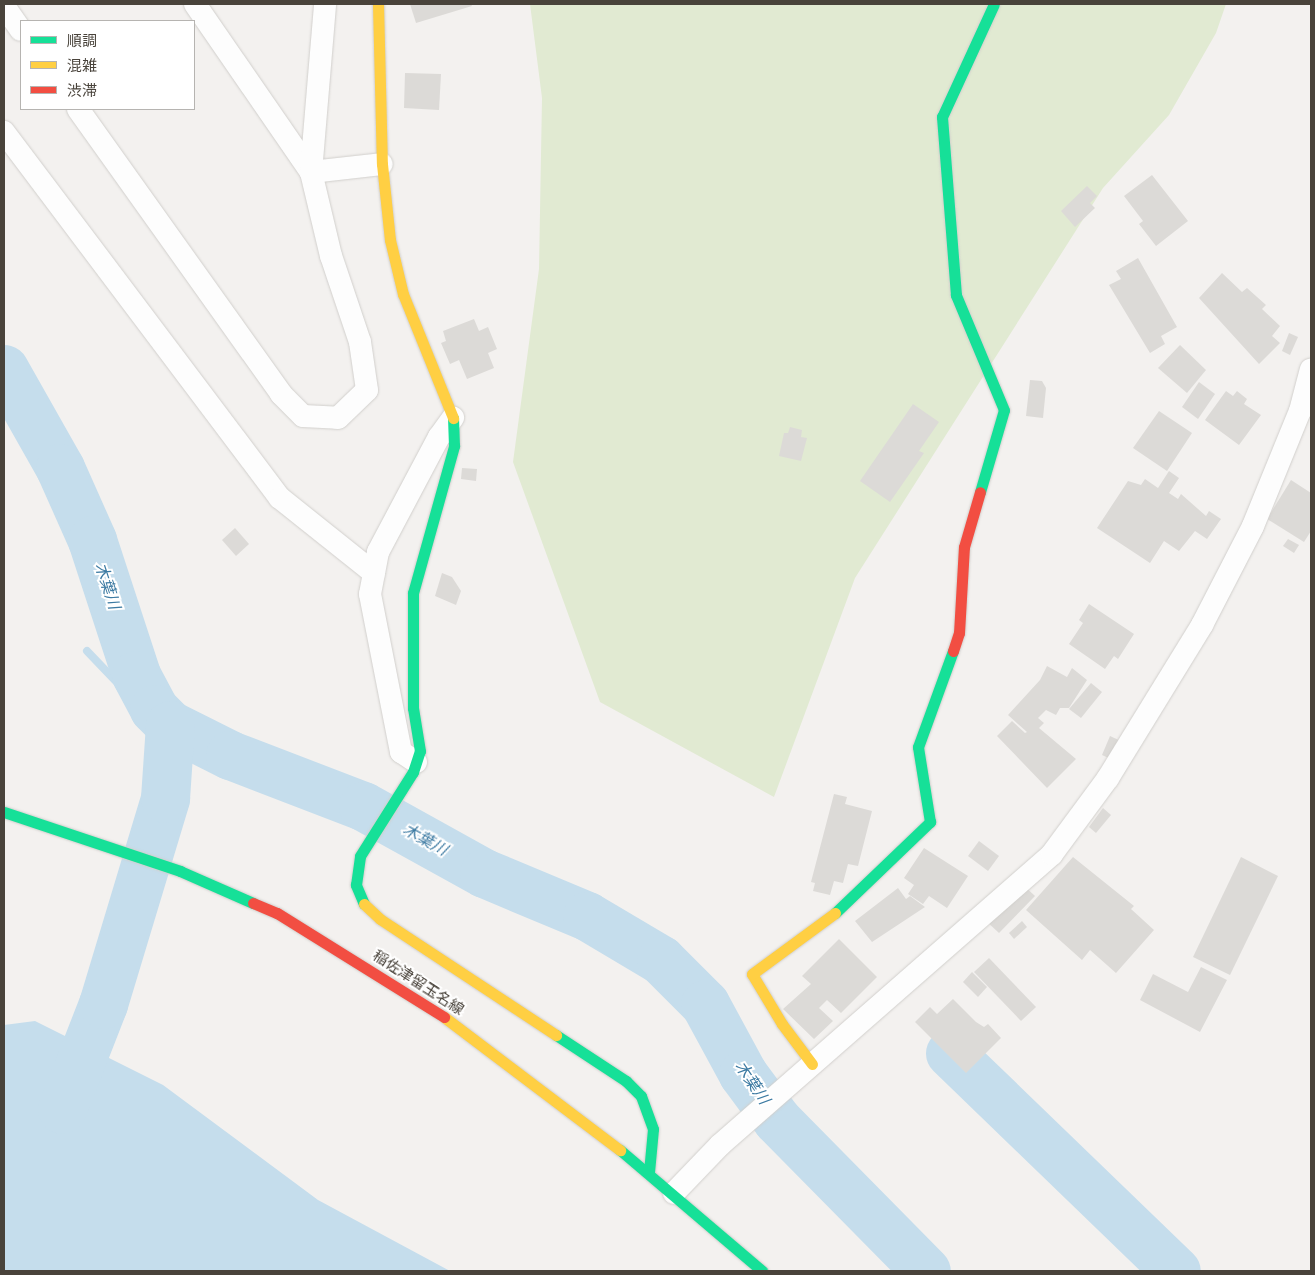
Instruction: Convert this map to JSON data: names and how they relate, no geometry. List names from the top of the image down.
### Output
{
  "streets": {
    "street": ["稲佐津留玉名線"]
  },
  "water": ["木葉川"],
  "legend": ["順調", "混雑", "渋滞"]
}
